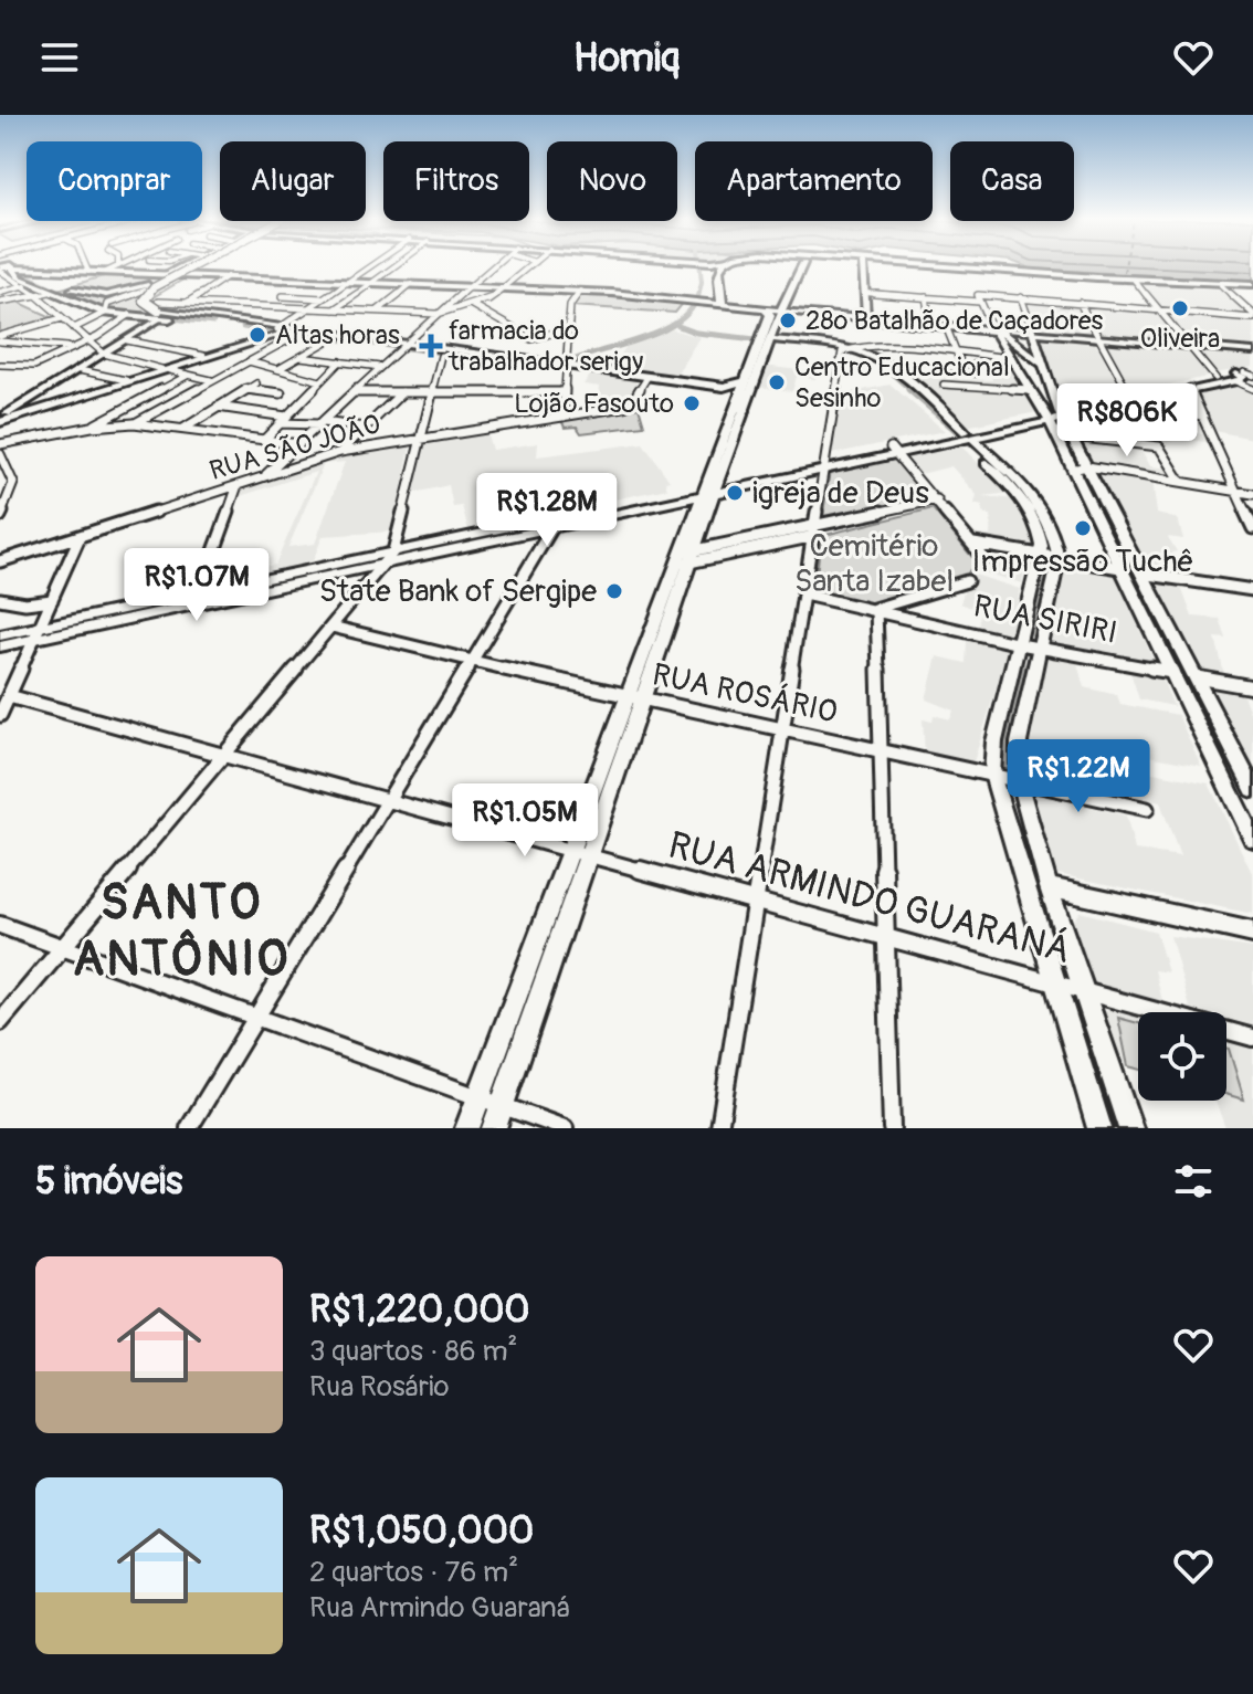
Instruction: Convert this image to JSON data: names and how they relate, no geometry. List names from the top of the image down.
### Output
{
  "streets": {
    "street": [
      "RUA SÃO JOÃO",
      "RUA SIRIRI",
      "RUA ROSÁRIO",
      "RUA ARMINDO GUARANÁ"
    ]
  },
  "districts": ["SANTO ANTÔNIO"],
  "parks": ["Cemitério Santa Izabel"],
  "places": {
    "other": [
      "Oliveira",
      "28º Batalhão de Caçadores",
      "Altas horas",
      "Centro Educacional Sesinho",
      "Lojão Fasouto",
      "igreja de Deus",
      "Impressão Tuchê",
      "State Bank of Sergipe"
    ],
    "health": ["farmacia do trabalhador serigy"]
  },
  "page": {
    "header": "Homiq",
    "chip": [
      "Comprar",
      "Alugar",
      "Filtros",
      "Novo",
      "Apartamento",
      "Casa"
    ],
    "price": [
      "R$806K",
      "R$1.28M",
      "R$1.07M",
      "R$1.22M",
      "R$1.05M"
    ],
    "heading": "5 imóveis",
    "list": [
      {
        "name": "R$1,220,000",
        "note": "3 quartos · 86 m² · Rua Rosário"
      },
      {
        "name": "R$1,050,000",
        "note": "2 quartos · 76 m² · Rua Armindo Guaraná"
      }
    ]
  }
}
